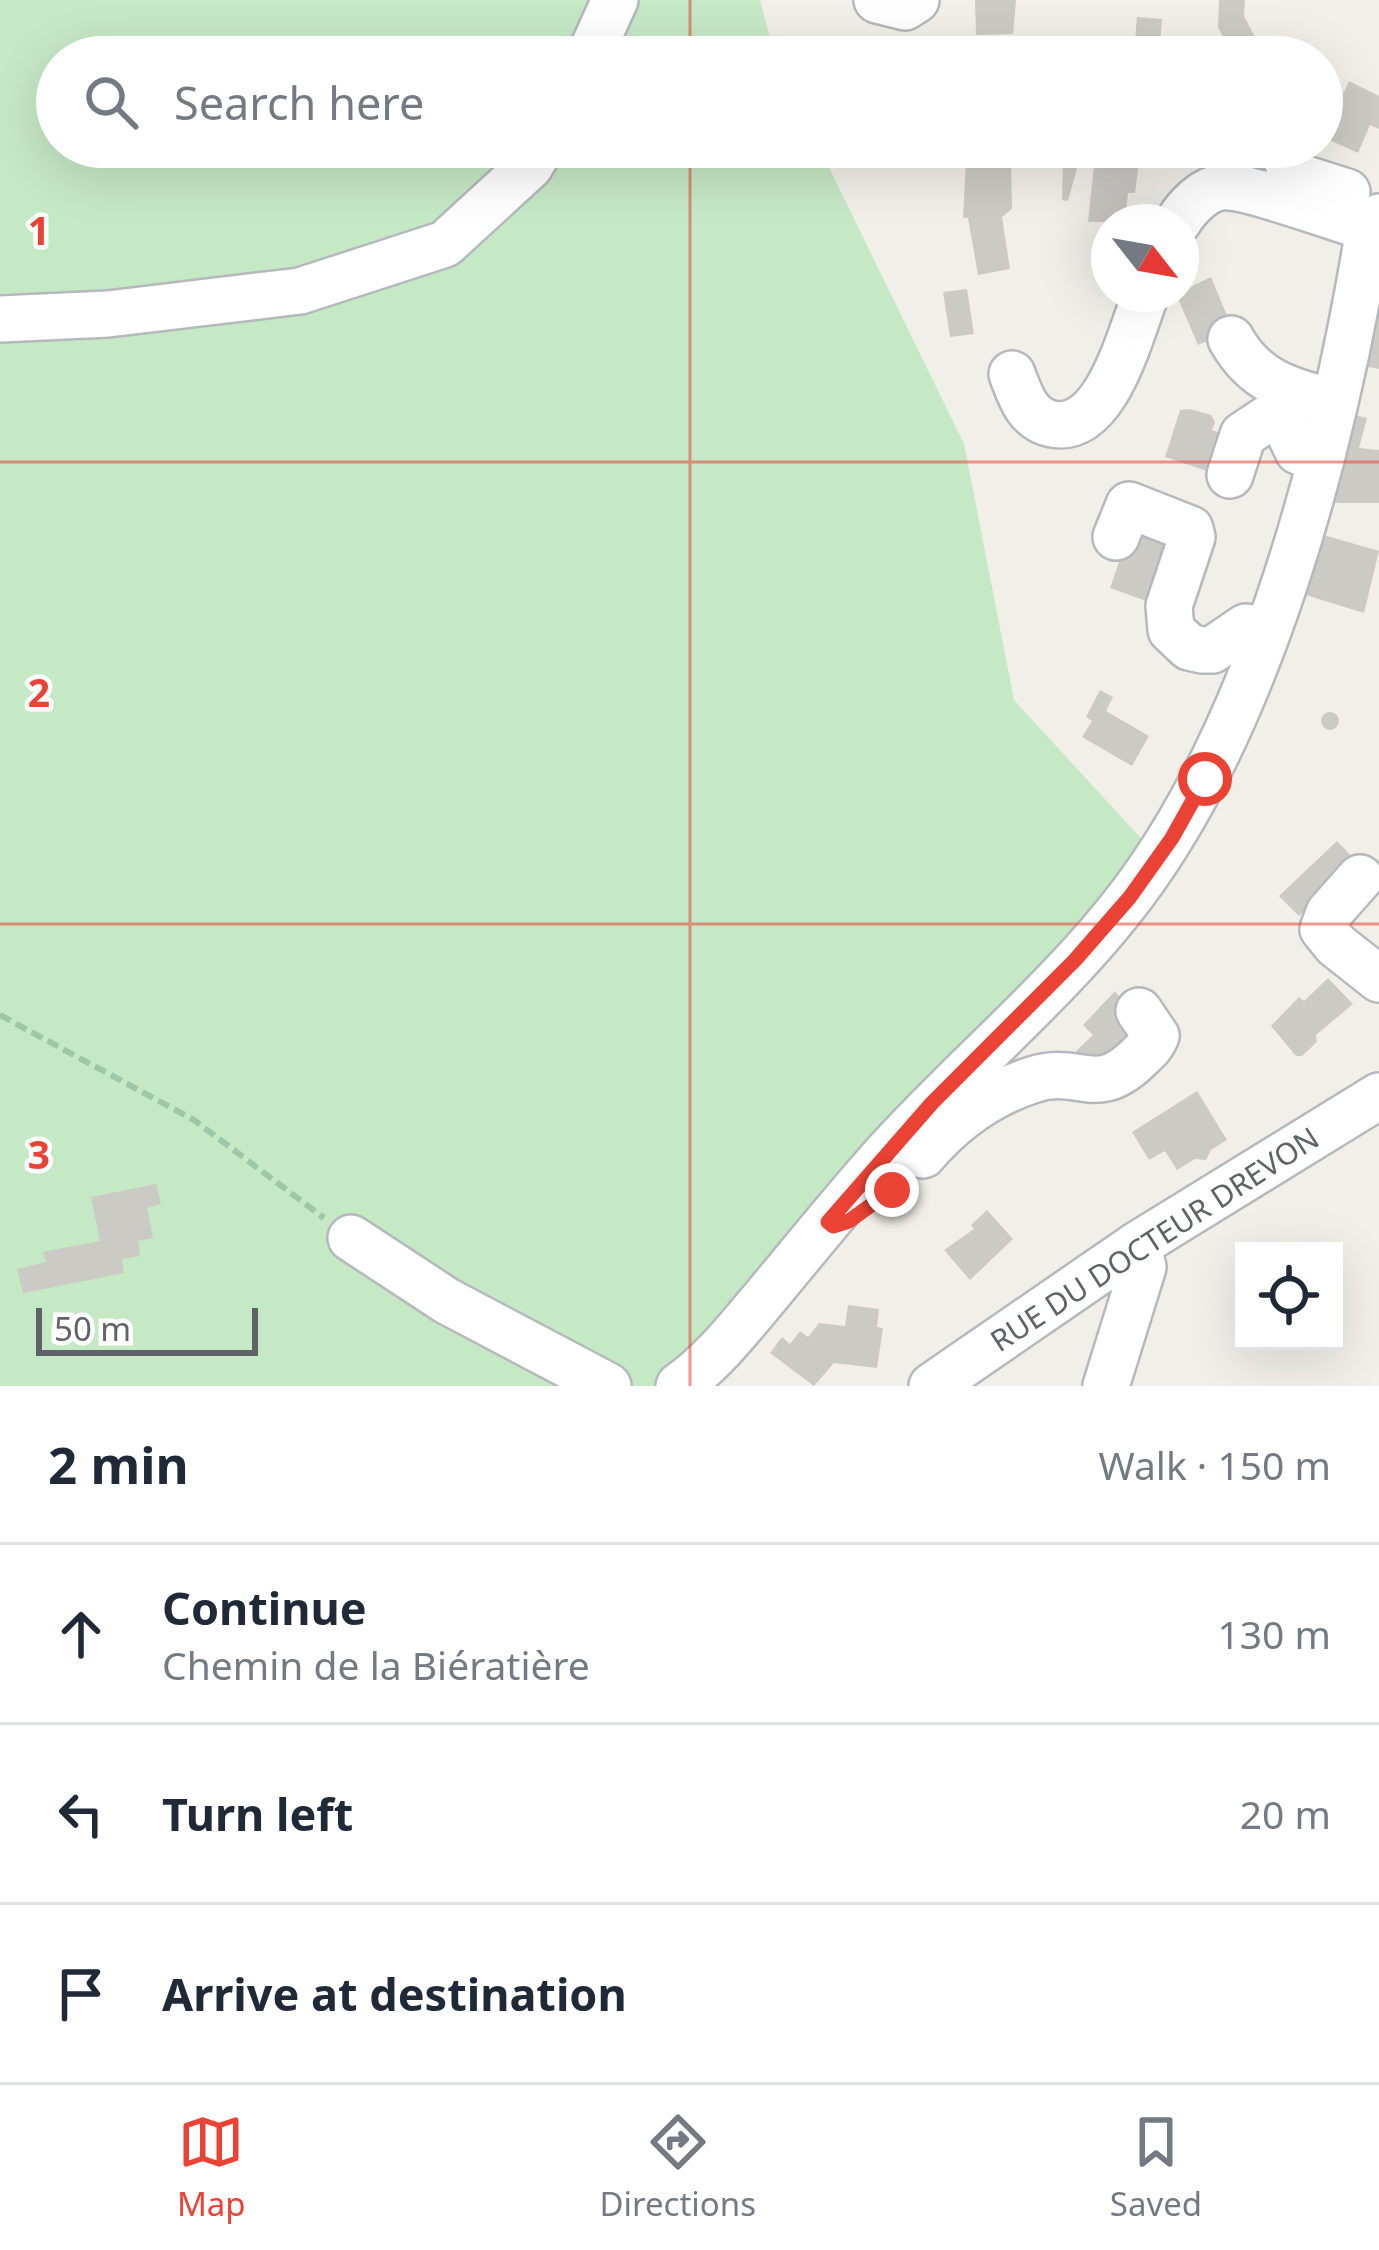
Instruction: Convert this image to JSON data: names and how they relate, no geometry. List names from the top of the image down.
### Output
{
  "streets": {
    "street": ["RUE DU DOCTEUR DREVON"]
  },
  "scale_bar": "50 m",
  "north": "bottom right",
  "page": {
    "search": "Search here",
    "scale": "50 m",
    "heading": ["2 min", "Walk · 150 m"],
    "list": [
      ["Continue", "Chemin de la Biératière", "130 m"],
      ["Turn left", "20 m"],
      "Arrive at destination"
    ],
    "nav": ["Map", "Directions", "Saved"]
  },
  "grid": {
    "rows": ["1", "2", "3"]
  }
}
